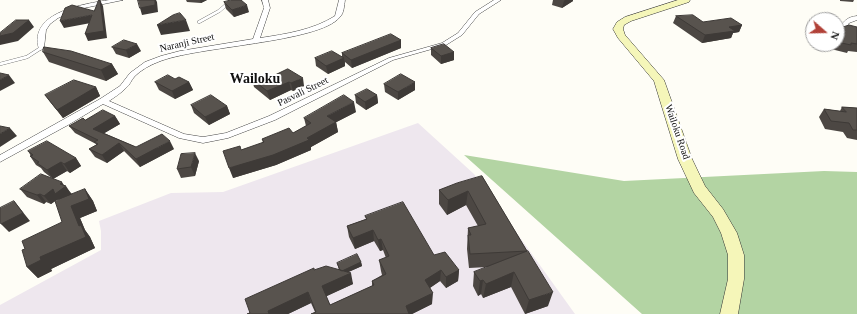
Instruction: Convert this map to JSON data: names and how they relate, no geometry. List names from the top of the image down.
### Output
{
  "streets": {
    "street": ["Naranji Street", "Pasvali Street", "Wailoku Road"]
  },
  "crossings": [
    ["Naranji Street", "Pasvali Street"]
  ],
  "districts": ["Wailoku"],
  "north": "right"
}
